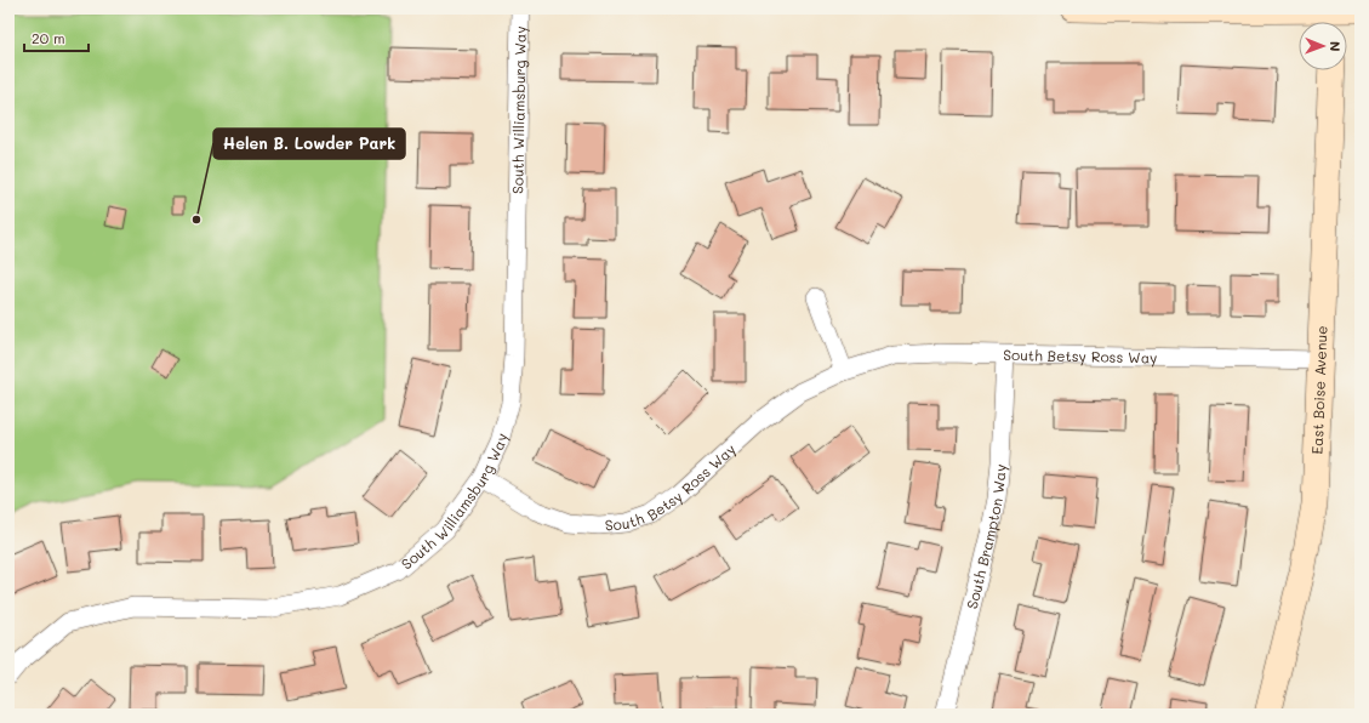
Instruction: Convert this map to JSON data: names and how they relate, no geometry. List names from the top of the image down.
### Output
{
  "streets": {
    "street": [
      "South Williamsburg Way",
      "South Betsy Ross Way",
      "East Boise Avenue",
      "South Brampton Way"
    ]
  },
  "crossings": [
    ["South Williamsburg Way", "South Betsy Ross Way"],
    ["South Betsy Ross Way", "East Boise Avenue"],
    ["South Betsy Ross Way", "South Brampton Way"]
  ],
  "places": ["Helen B. Lowder Park"],
  "scale_bar": "20 m",
  "north": "right"
}
